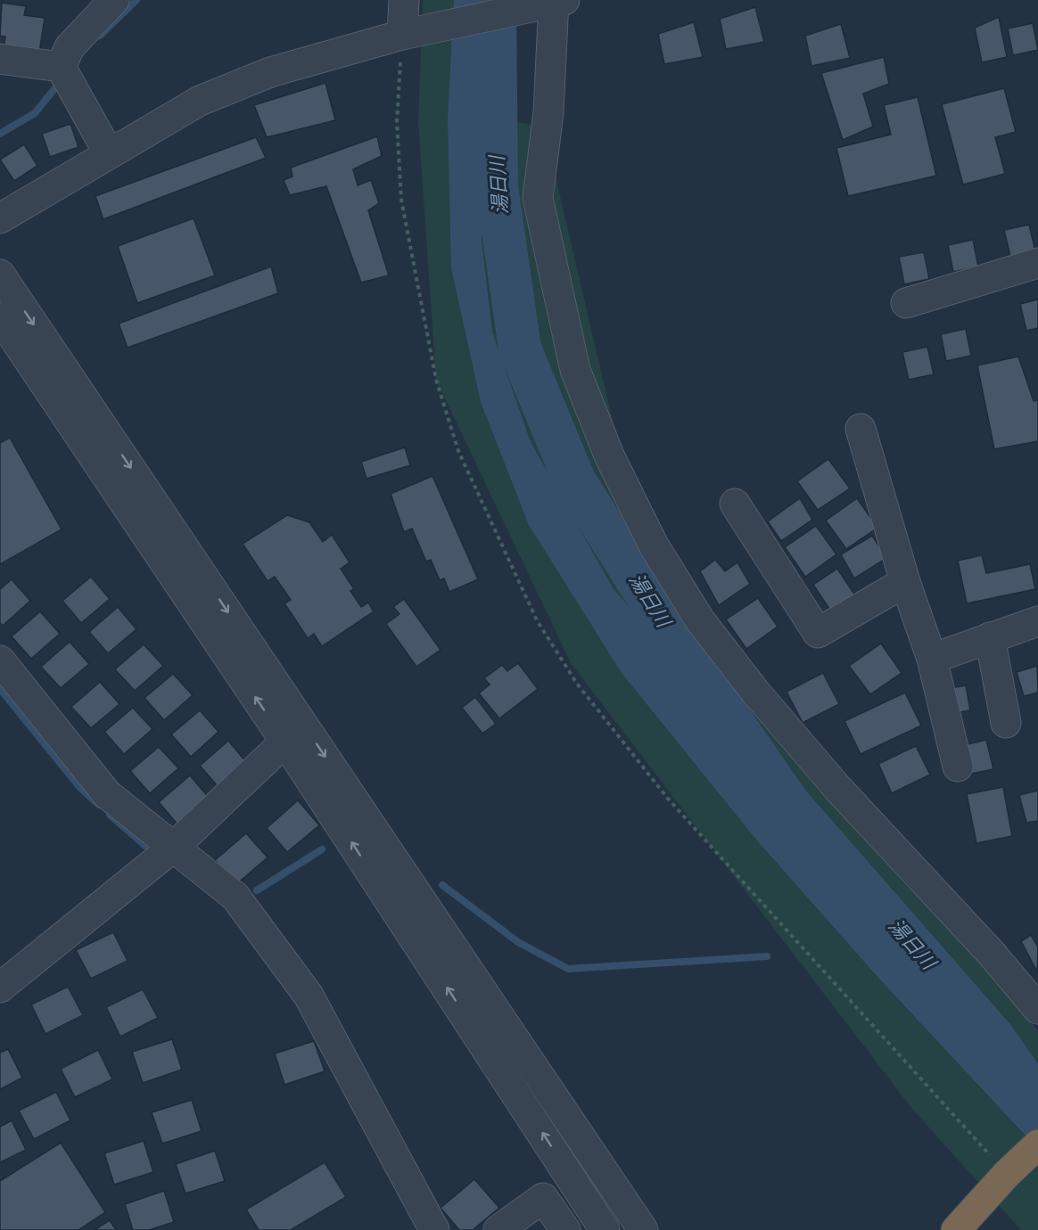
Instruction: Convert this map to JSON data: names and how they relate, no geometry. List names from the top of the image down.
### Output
{
  "water": ["湯日川"]
}
